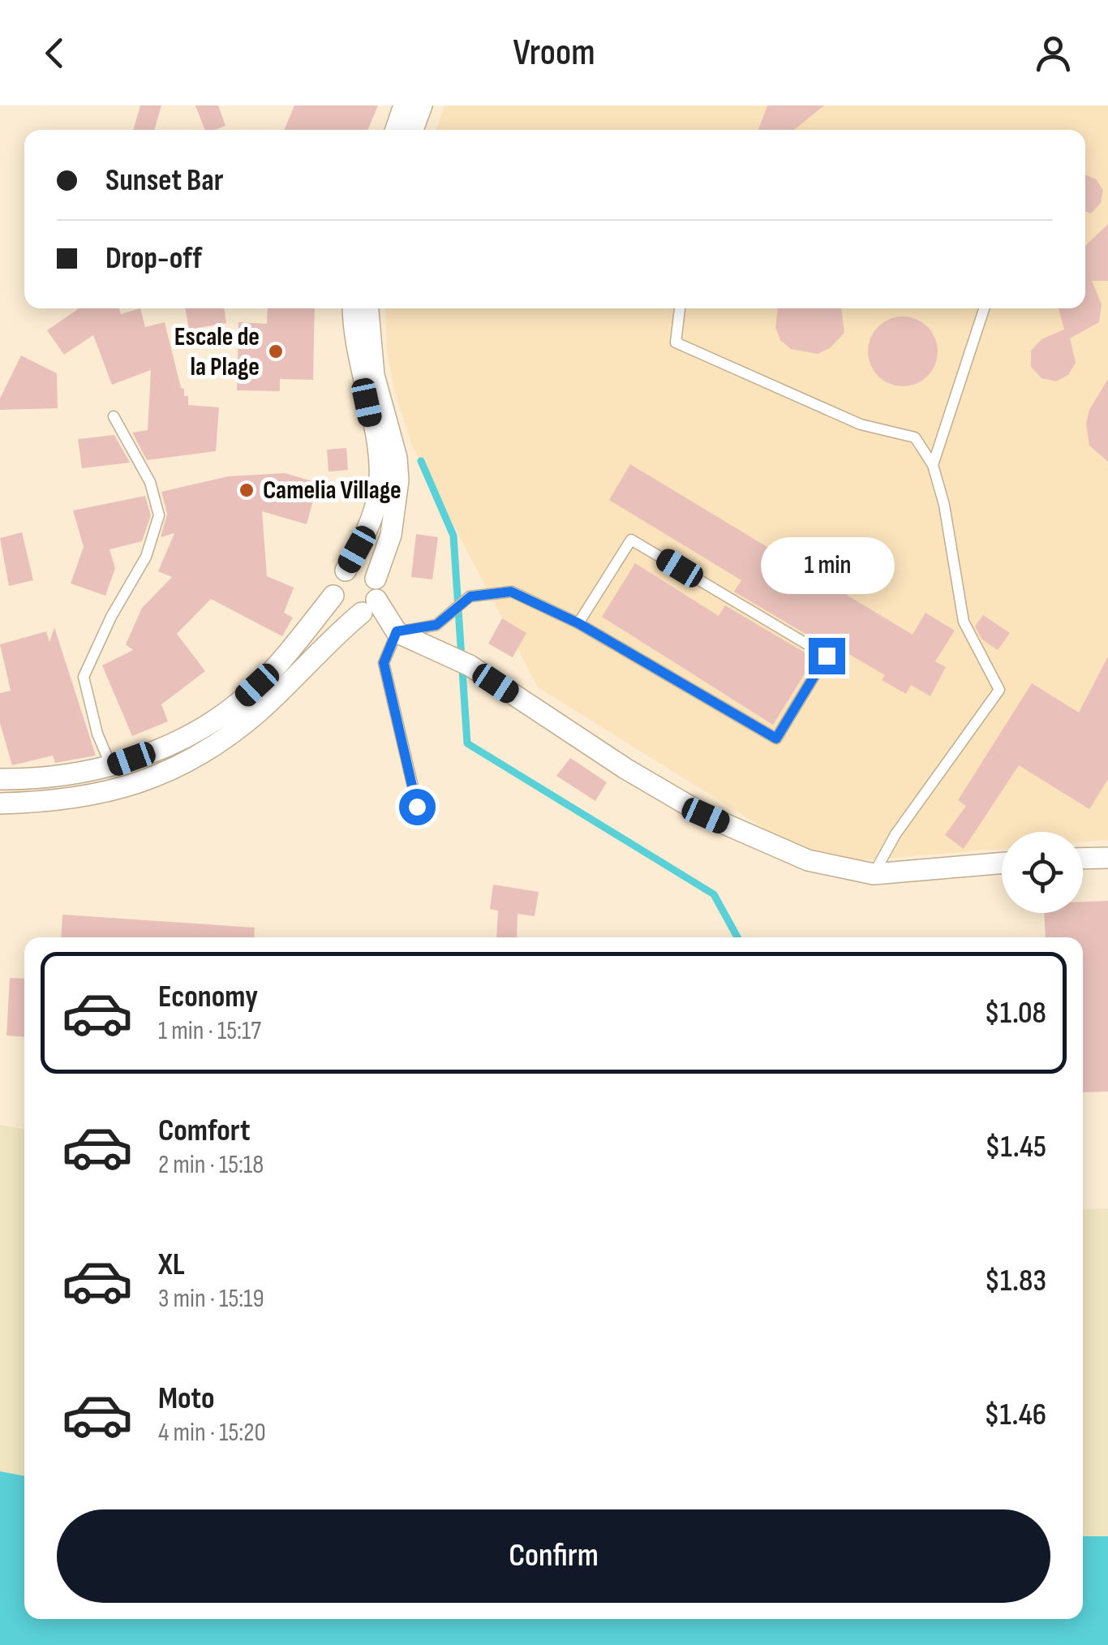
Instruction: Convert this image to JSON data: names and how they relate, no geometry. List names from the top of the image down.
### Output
{
  "places": ["Escale de la Plage", "Camelia Village"],
  "page": {
    "header": "Vroom",
    "banner": ["Sunset Bar", "Drop-off"],
    "bubble": "1 min",
    "list": [
      {
        "name": "Economy",
        "note": "1 min · 15:17",
        "value": "$1.08"
      },
      {
        "name": "Comfort",
        "note": "2 min · 15:18",
        "value": "$1.45"
      },
      {
        "name": "XL",
        "note": "3 min · 15:19",
        "value": "$1.83"
      },
      {
        "name": "Moto",
        "note": "4 min · 15:20",
        "value": "$1.46"
      }
    ],
    "buttons": "Confirm"
  }
}
